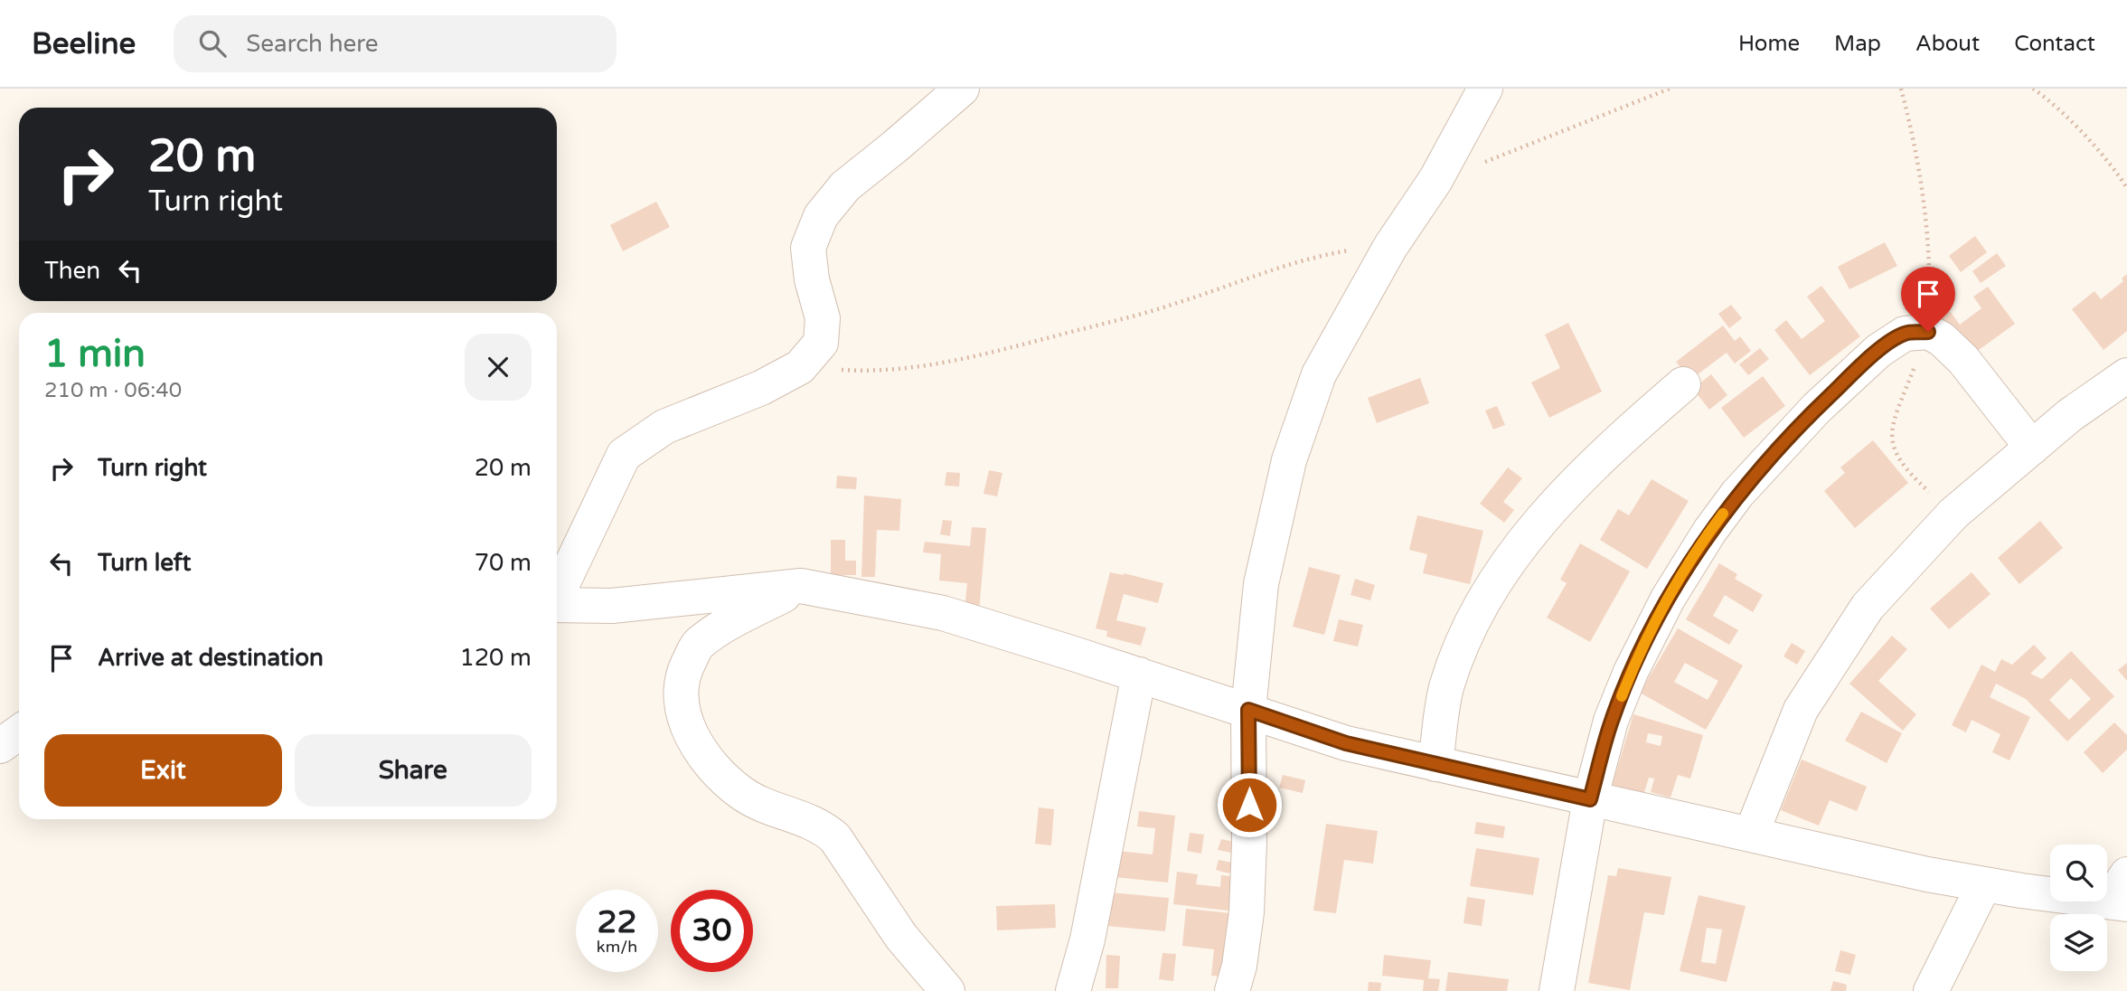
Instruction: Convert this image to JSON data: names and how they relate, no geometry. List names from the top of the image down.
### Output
{
  "page": {
    "header": "Beeline",
    "search": "Search here",
    "nav": [
      "Home",
      "Map",
      "About",
      "Contact"
    ],
    "turn": ["20 m", "Turn right"],
    "then": "Then",
    "heading": ["1 min", "210 m · 06:40"],
    "list": [
      {
        "name": "Turn right",
        "value": "20 m"
      },
      {
        "name": "Turn left",
        "value": "70 m"
      },
      {
        "name": "Arrive at destination",
        "value": "120 m"
      }
    ],
    "buttons": ["Exit", "Share"],
    "speed": "22 km/h",
    "limit": "30"
  }
}
